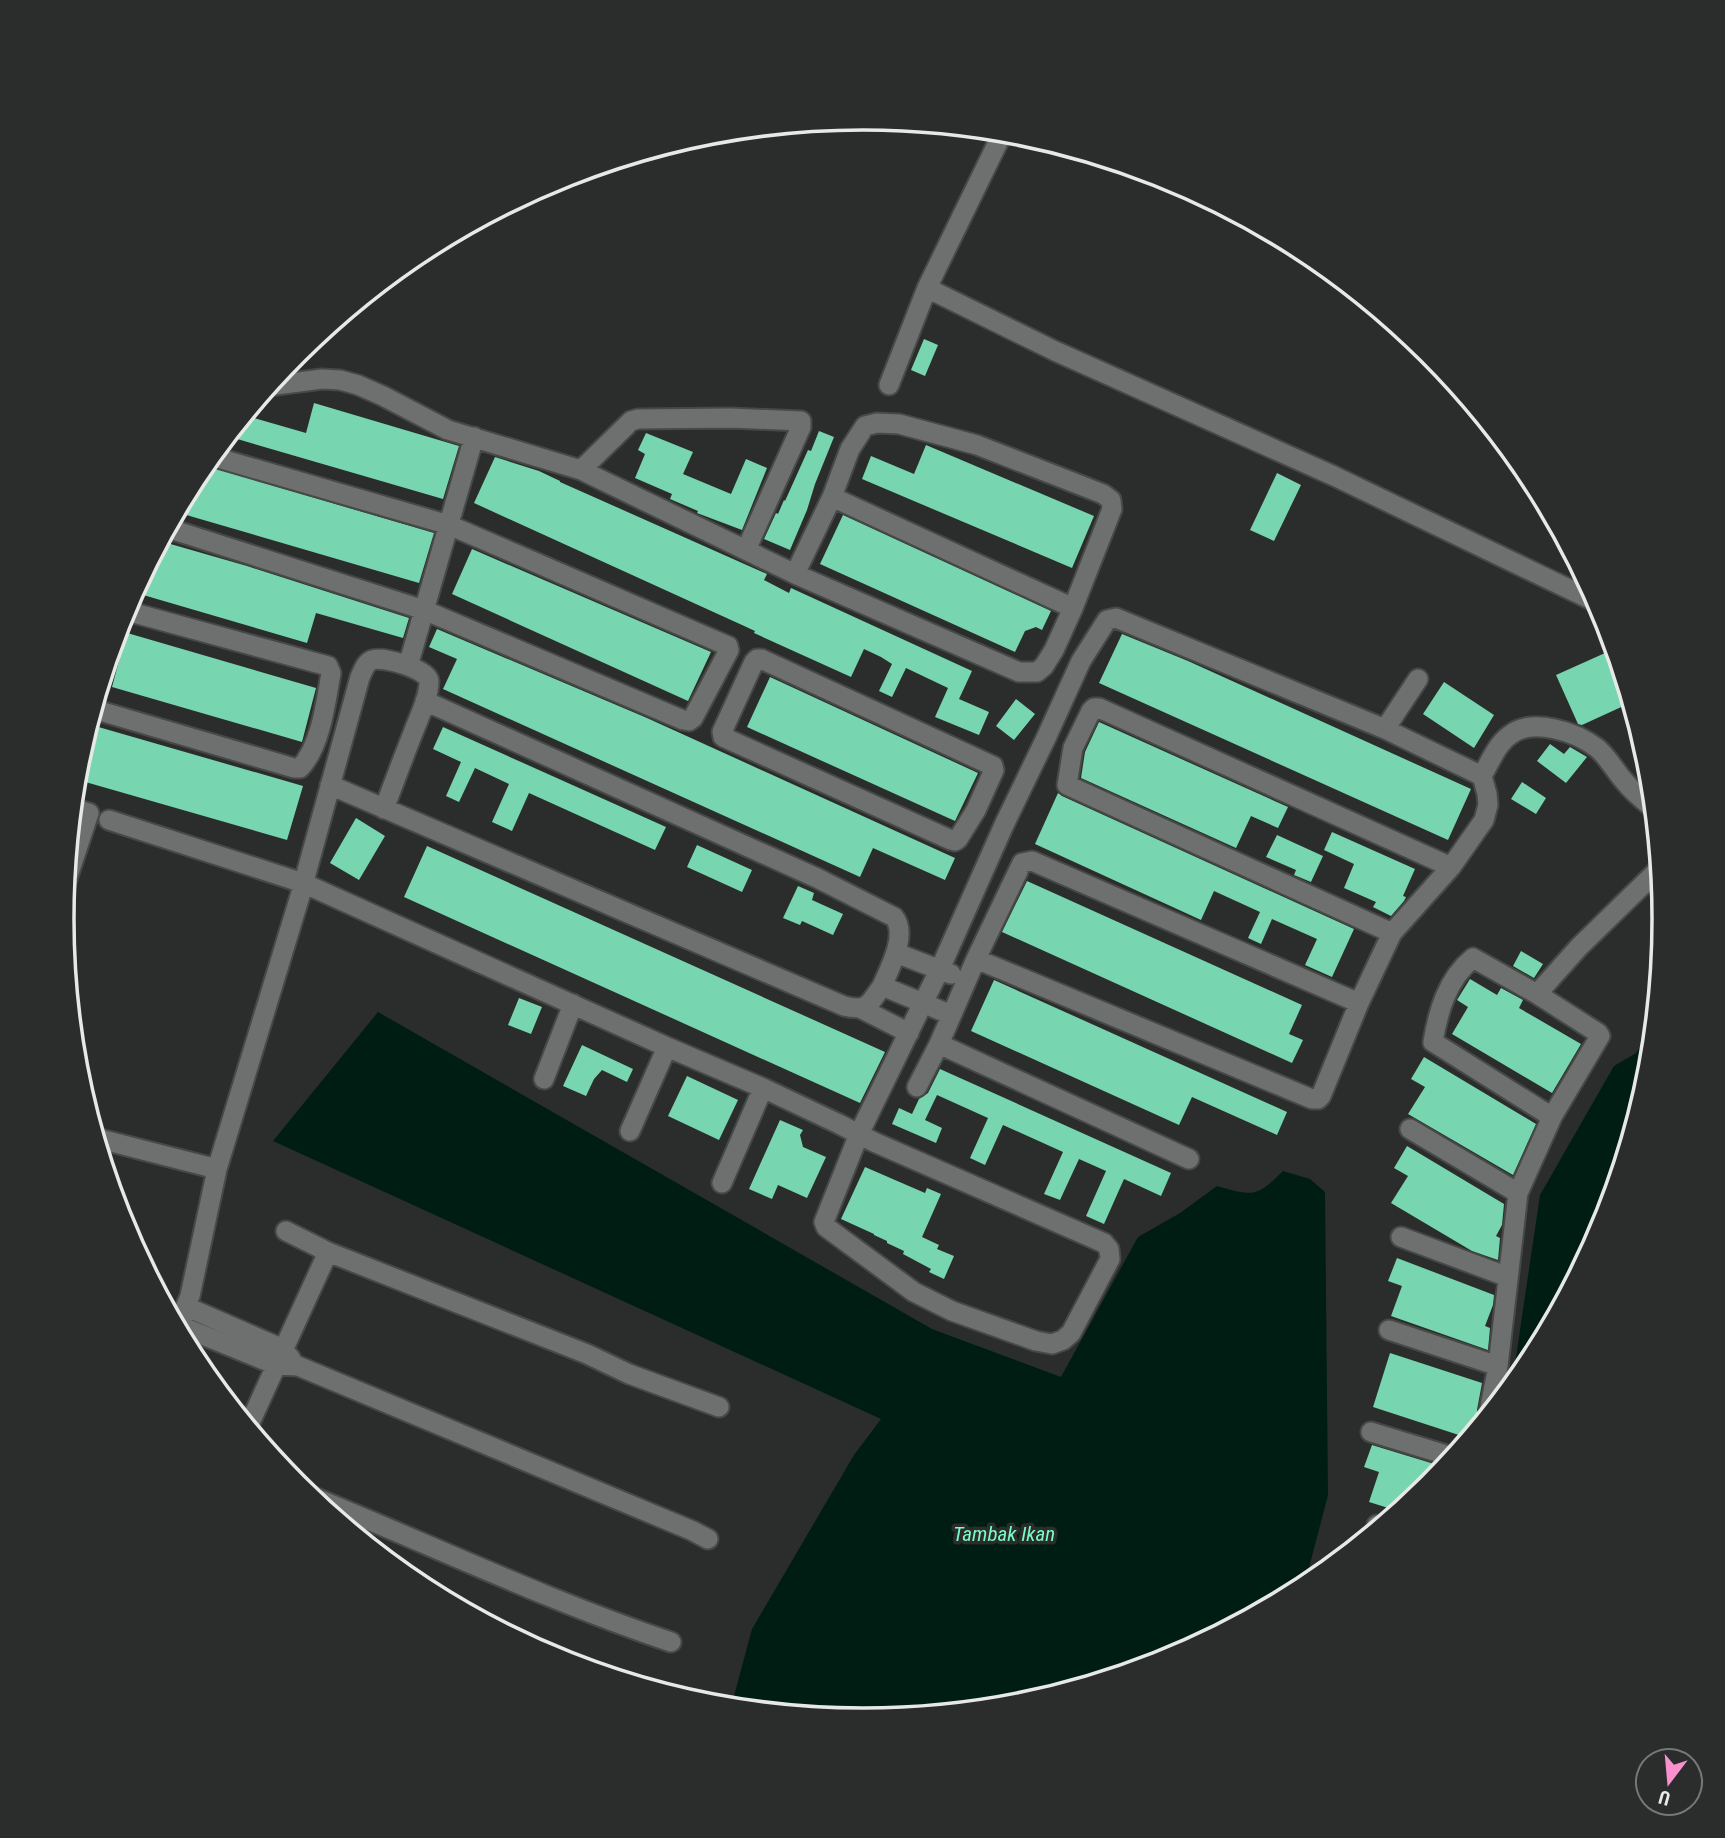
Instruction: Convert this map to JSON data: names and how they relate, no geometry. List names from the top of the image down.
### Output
{
  "water": ["Tambak Ikan"],
  "north": "bottom"
}
